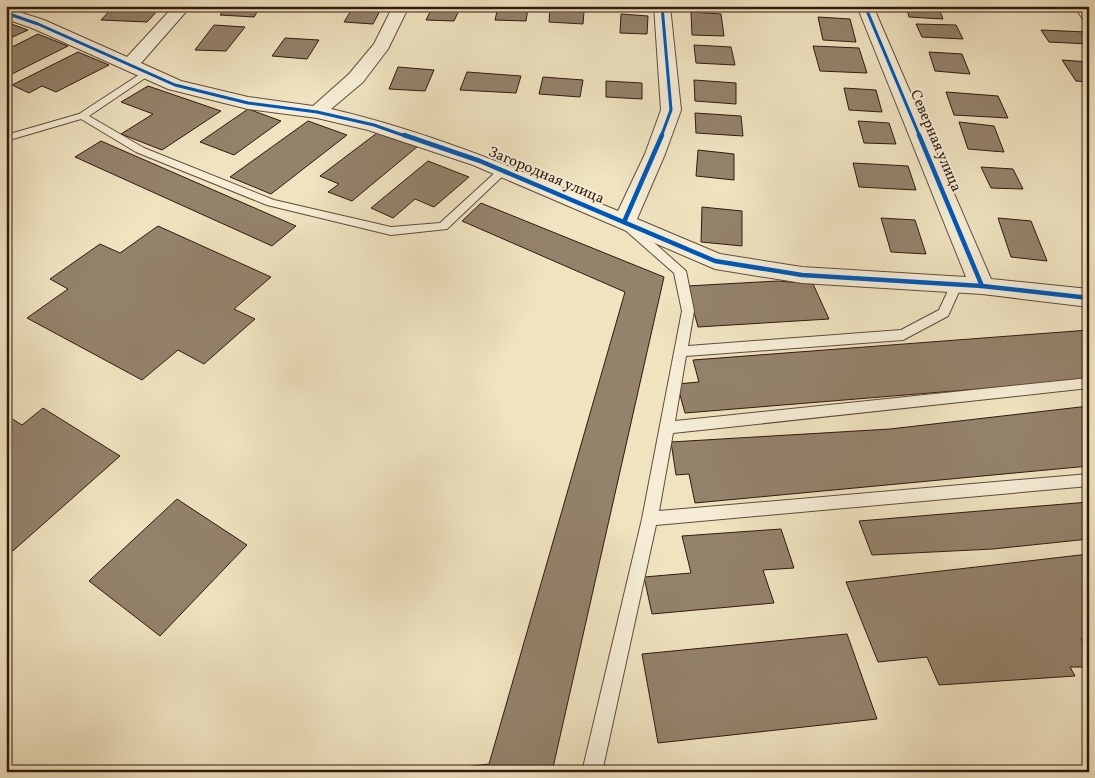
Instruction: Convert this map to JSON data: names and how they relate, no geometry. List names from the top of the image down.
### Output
{
  "streets": {
    "street": ["Северная улица", "Загородная улица"]
  },
  "crossings": [
    ["Северная улица", "Загородная улица"]
  ]
}
